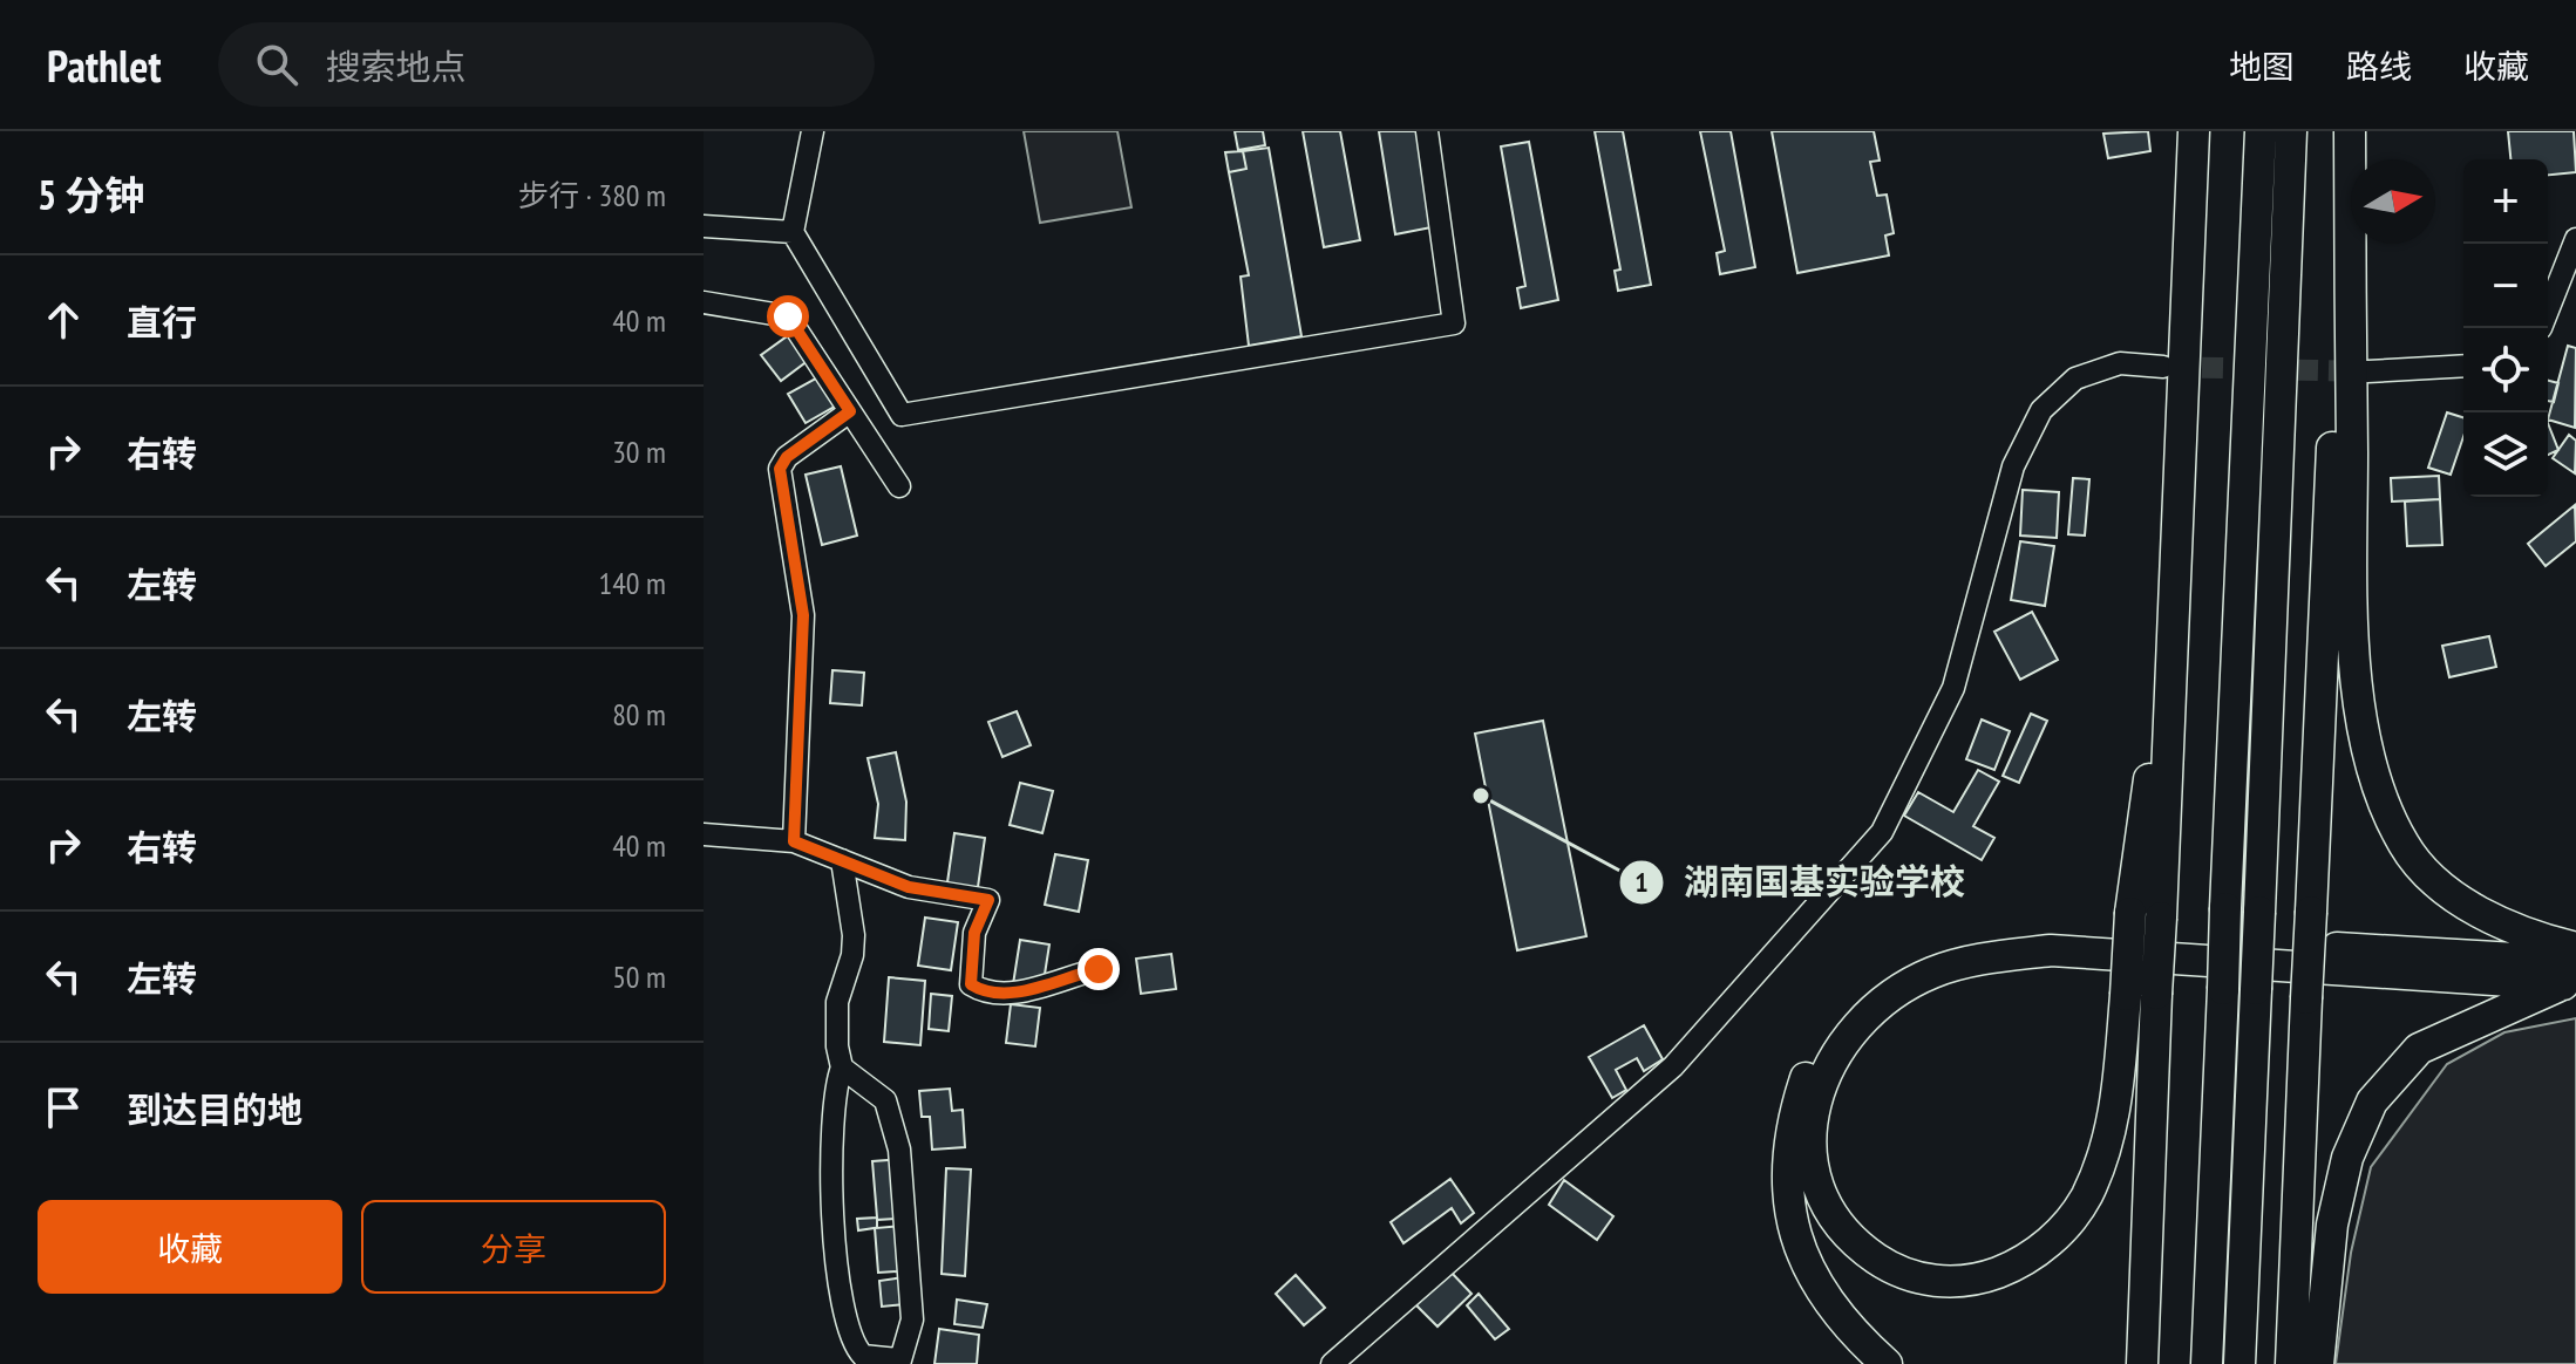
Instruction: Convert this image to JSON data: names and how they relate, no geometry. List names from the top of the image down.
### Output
{
  "places": ["湖南国基实验学校"],
  "north": "right",
  "page": {
    "header": "Pathlet",
    "search": "搜索地点",
    "nav": ["地图", "路线", "收藏"],
    "heading": ["5 分钟", "步行 · 380 m"],
    "map_buttons": ["+", "−"],
    "list": [
      ["直行", "40 m"],
      ["右转", "30 m"],
      ["左转", "140 m"],
      ["左转", "80 m"],
      ["右转", "40 m"],
      ["左转", "50 m"],
      "到达目的地"
    ],
    "buttons": ["收藏", "分享"]
  }
}
